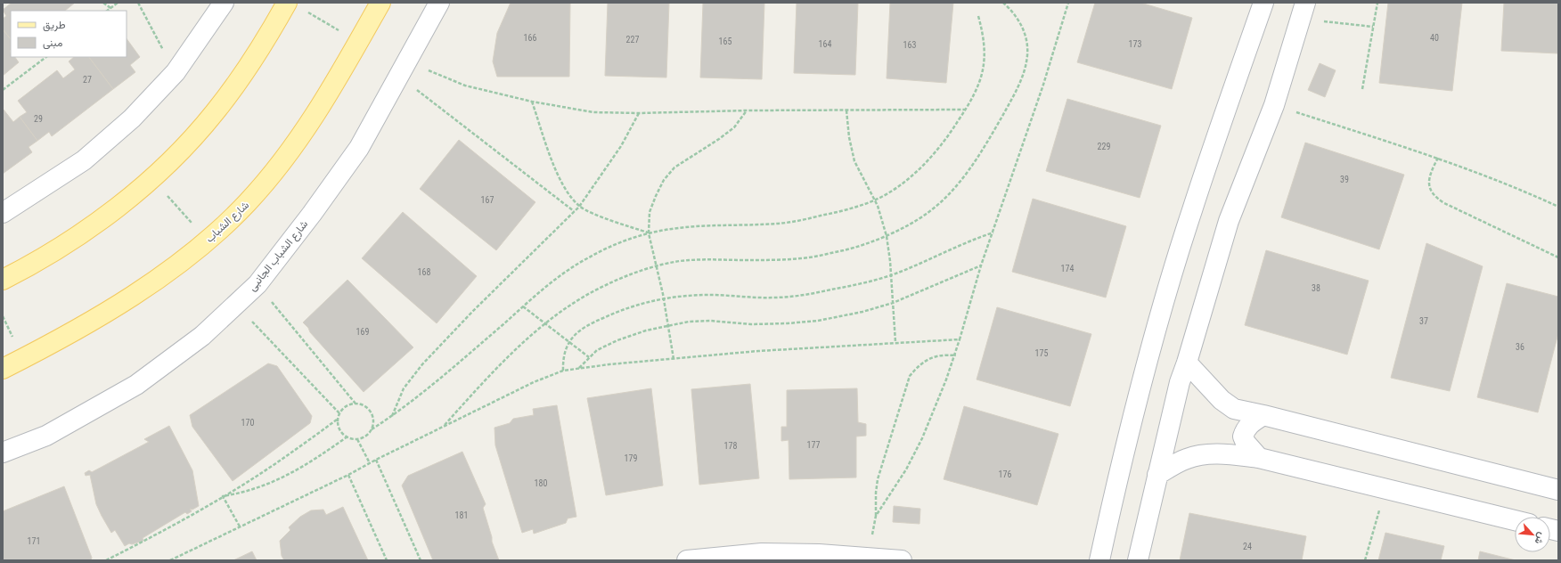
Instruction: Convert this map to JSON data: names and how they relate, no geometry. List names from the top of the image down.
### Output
{
  "streets": {
    "main road": ["شارع الشباب"],
    "street": ["شارع الشباب الجانبى"]
  },
  "house_numbers": [
    "166",
    "40",
    "227",
    "165",
    "164",
    "173",
    "163",
    "27",
    "29",
    "229",
    "39",
    "167",
    "174",
    "168",
    "38",
    "37",
    "169",
    "36",
    "175",
    "170",
    "177",
    "178",
    "179",
    "176",
    "180",
    "181",
    "171",
    "24"
  ],
  "legend": ["طريق", "مبنى"],
  "north": "bottom right"
}
